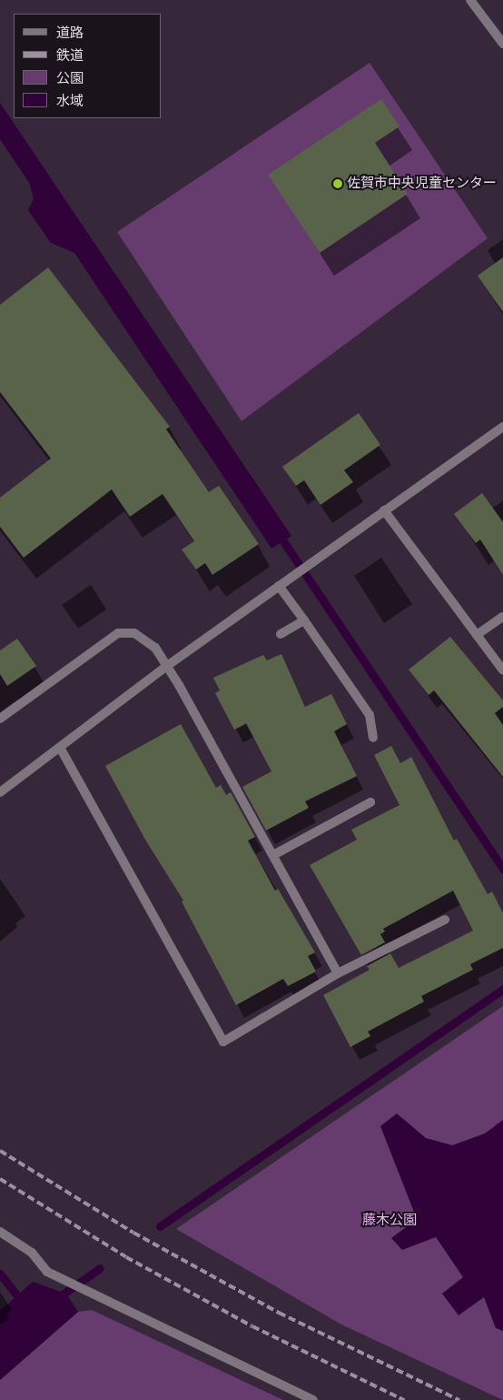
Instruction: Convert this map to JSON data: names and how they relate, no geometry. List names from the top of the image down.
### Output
{
  "parks": ["藤木公園"],
  "places": ["佐賀市中央児童センター"],
  "legend": [
    "道路",
    "鉄道",
    "公園",
    "水域"
  ]
}
